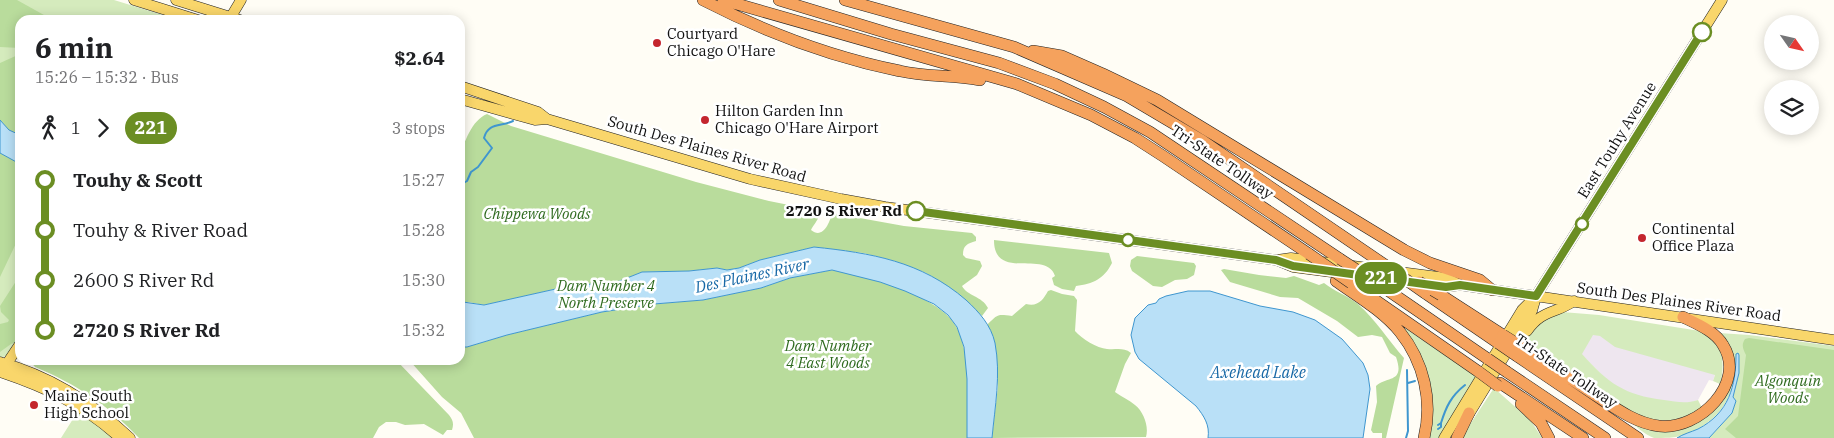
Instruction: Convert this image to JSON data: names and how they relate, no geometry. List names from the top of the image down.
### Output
{
  "streets": {
    "highway": ["Tri-State Tollway"],
    "main road": ["East Touhy Avenue", "South Des Plaines River Road"]
  },
  "crossings": [
    ["East Touhy Avenue", "South Des Plaines River Road"],
    ["East Touhy Avenue", "Tri-State Tollway"]
  ],
  "water": ["Des Plaines River", "Axehead Lake"],
  "parks": [
    "Chippewa Woods",
    "Dam Number 4 North Preserve",
    "Dam Number 4 East Woods",
    "Algonquin Woods"
  ],
  "places": [
    "Courtyard Chicago O'Hare",
    "Hilton Garden Inn Chicago O'Hare Airport",
    "2720 S River Rd",
    "Continental Office Plaza",
    "Maine South High School"
  ],
  "lines": ["bus line 221"],
  "north": "bottom right",
  "page": {
    "on_map": "221",
    "heading": ["6 min", "15:26 – 15:32 · Bus", "$2.64"],
    "legs": ["1", "221", "3 stops"],
    "list": [
      {
        "name": "Touhy & Scott",
        "value": "15:27"
      },
      {
        "name": "Touhy & River Road",
        "value": "15:28"
      },
      {
        "name": "2600 S River Rd",
        "value": "15:30"
      },
      {
        "name": "2720 S River Rd",
        "value": "15:32"
      }
    ]
  }
}
